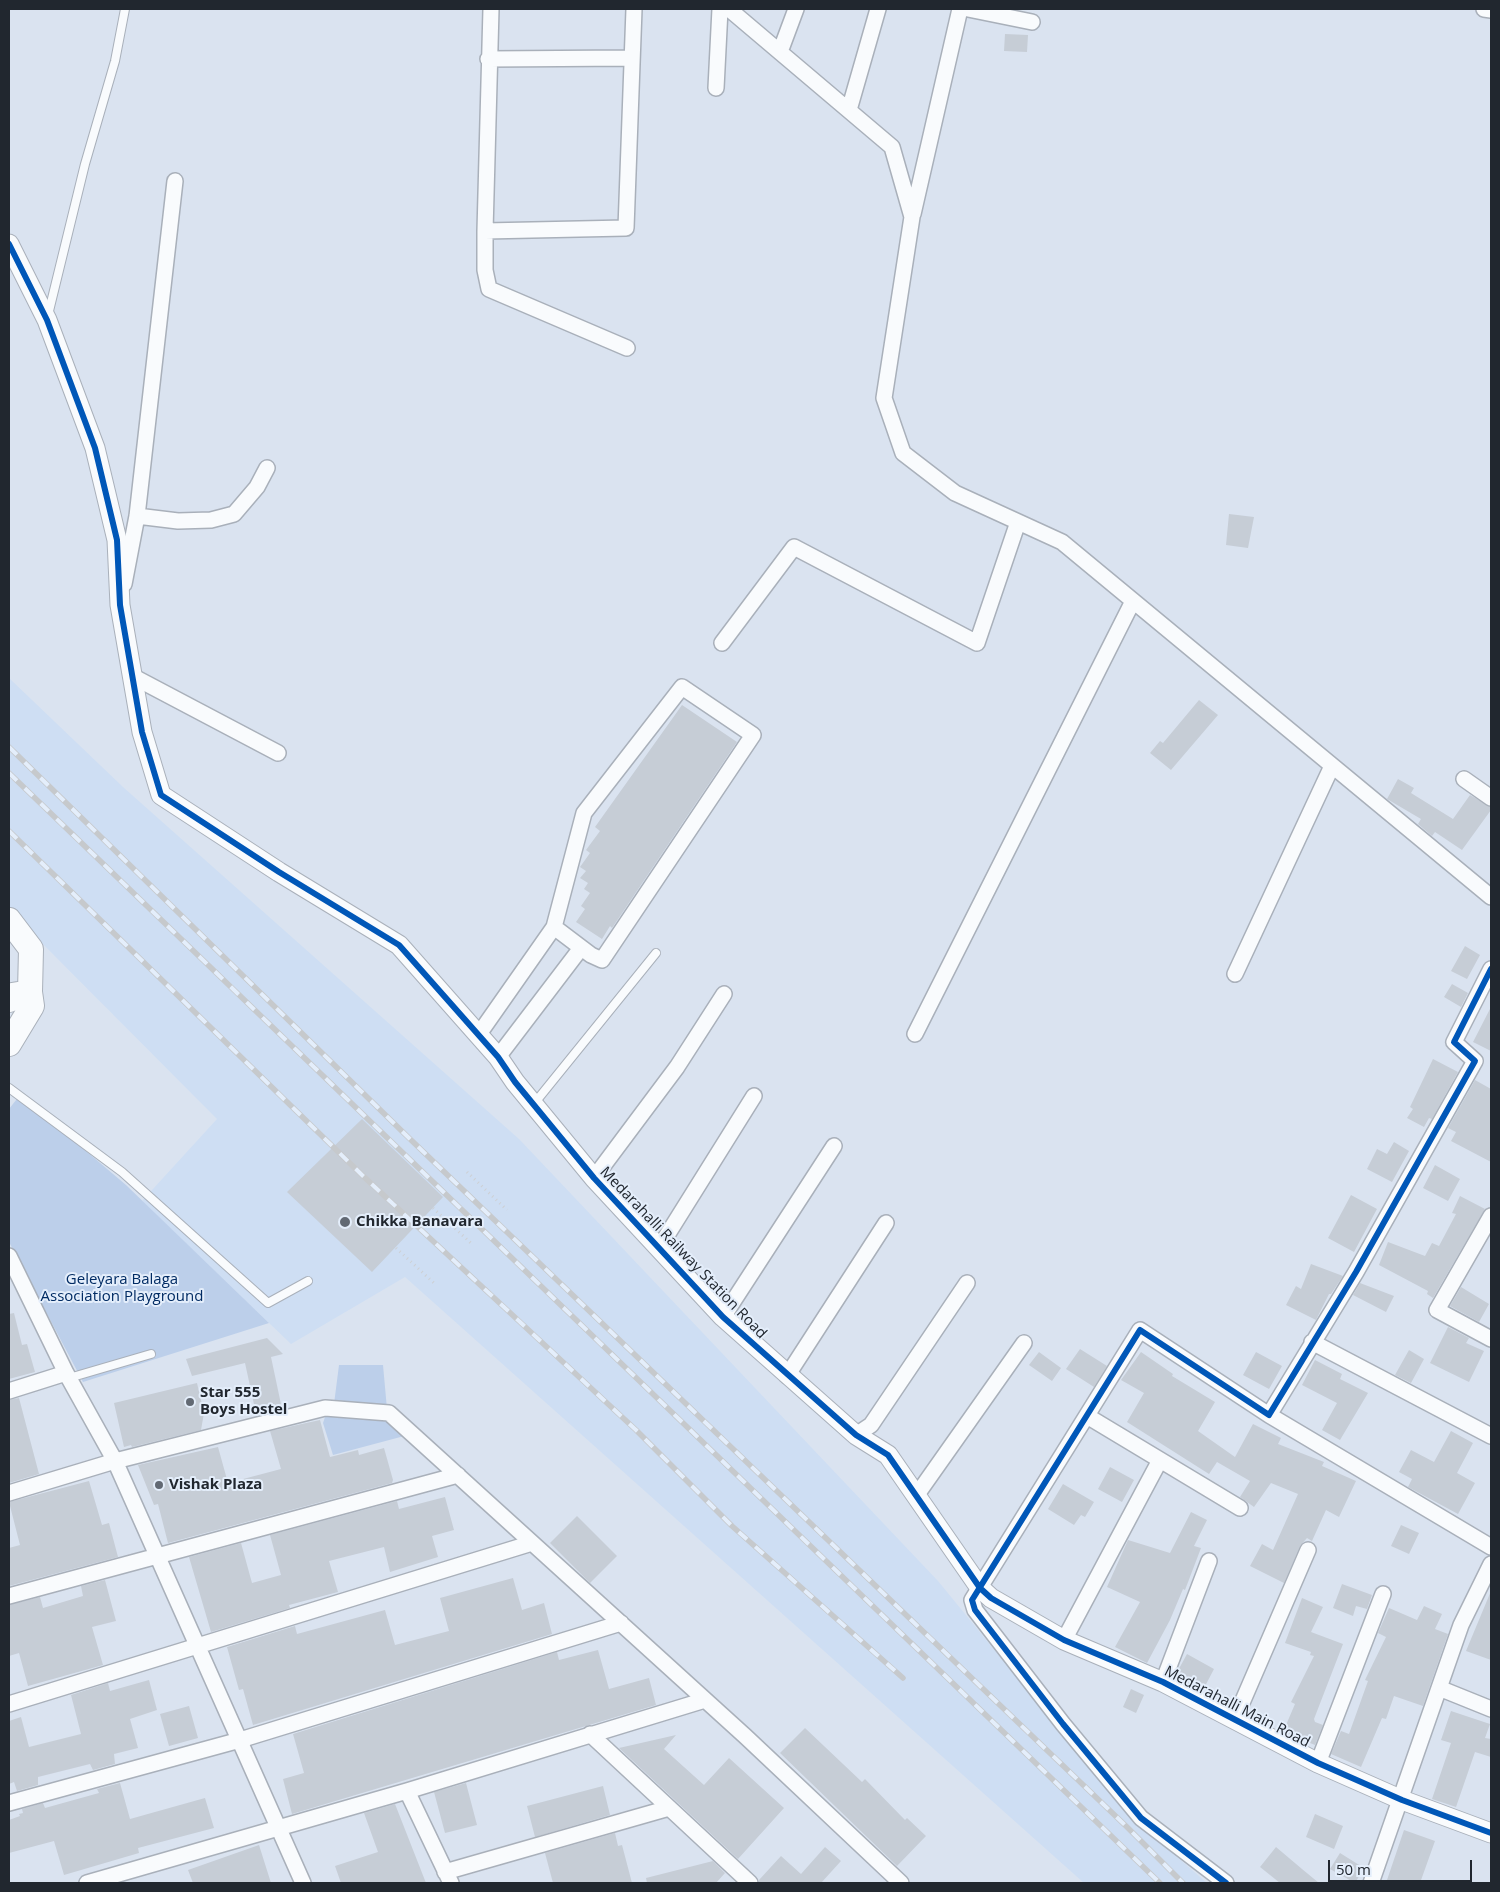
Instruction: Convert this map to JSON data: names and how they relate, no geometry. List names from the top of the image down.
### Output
{
  "streets": {
    "street": ["Medarahalli Railway Station Road", "Medarahalli Main Road"]
  },
  "crossings": [
    ["Medarahalli Railway Station Road", "Medarahalli Main Road"]
  ],
  "parks": ["Geleyara Balaga Association Playground"],
  "places": ["Chikka Banavara", "Star 555 Boys Hostel", "Vishak Plaza"],
  "scale_bar": "50 m"
}
